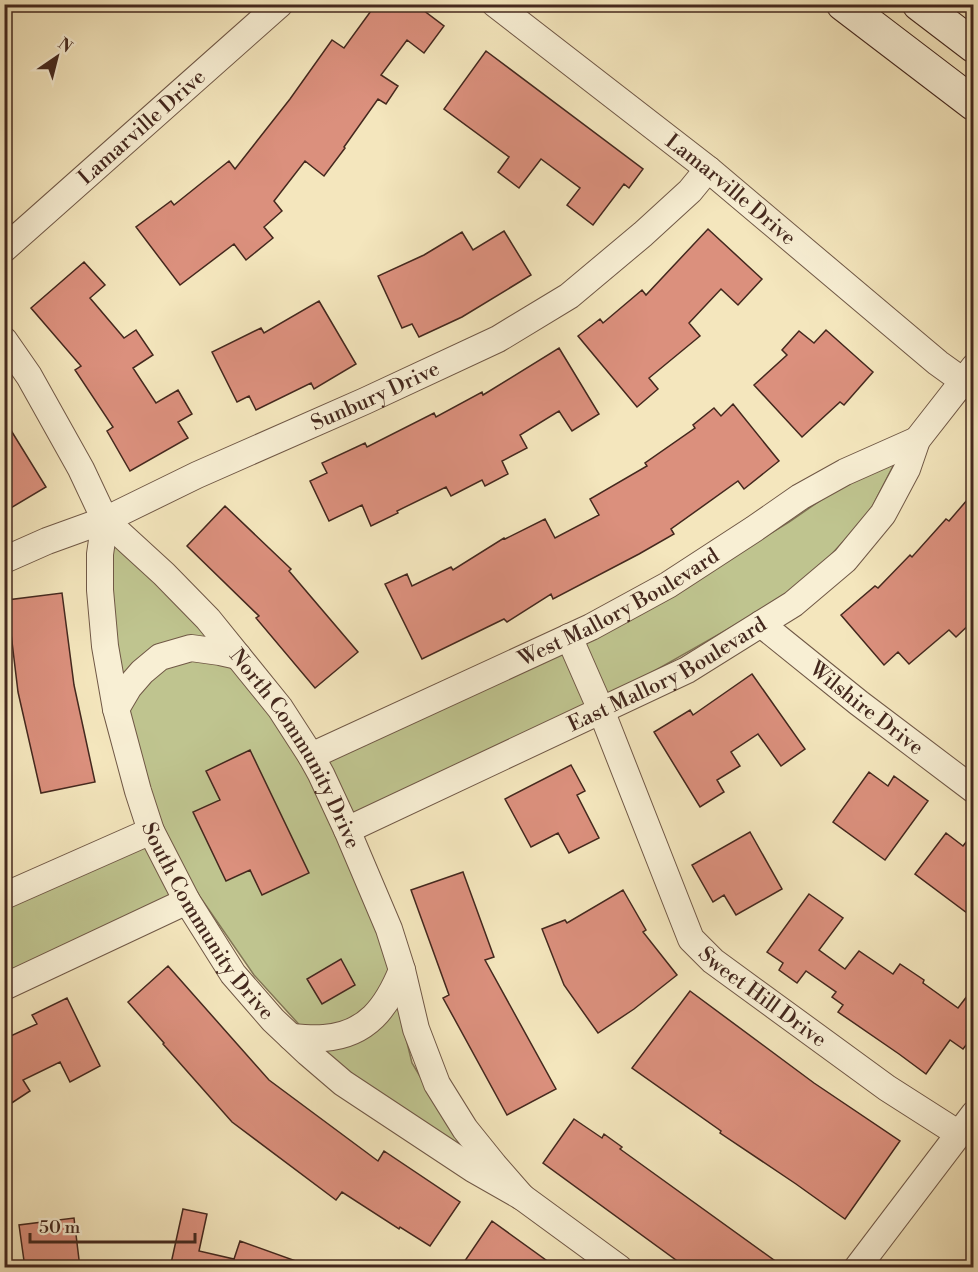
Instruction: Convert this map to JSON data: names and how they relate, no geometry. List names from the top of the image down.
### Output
{
  "streets": {
    "street": [
      "Lamarville Drive",
      "Sunbury Drive",
      "West Mallory Boulevard",
      "East Mallory Boulevard",
      "Wilshire Drive",
      "North Community Drive",
      "South Community Drive",
      "Sweet Hill Drive"
    ]
  },
  "crossings": [
    ["Lamarville Drive", "Sunbury Drive"],
    ["Sunbury Drive", "North Community Drive"],
    ["Sunbury Drive", "South Community Drive"],
    ["West Mallory Boulevard", "East Mallory Boulevard"],
    ["West Mallory Boulevard", "North Community Drive"],
    ["West Mallory Boulevard", "Sweet Hill Drive"],
    ["East Mallory Boulevard", "Wilshire Drive"],
    ["East Mallory Boulevard", "North Community Drive"],
    ["East Mallory Boulevard", "Sweet Hill Drive"],
    ["North Community Drive", "South Community Drive"]
  ],
  "scale_bar": "50 m",
  "north": "top right"
}
